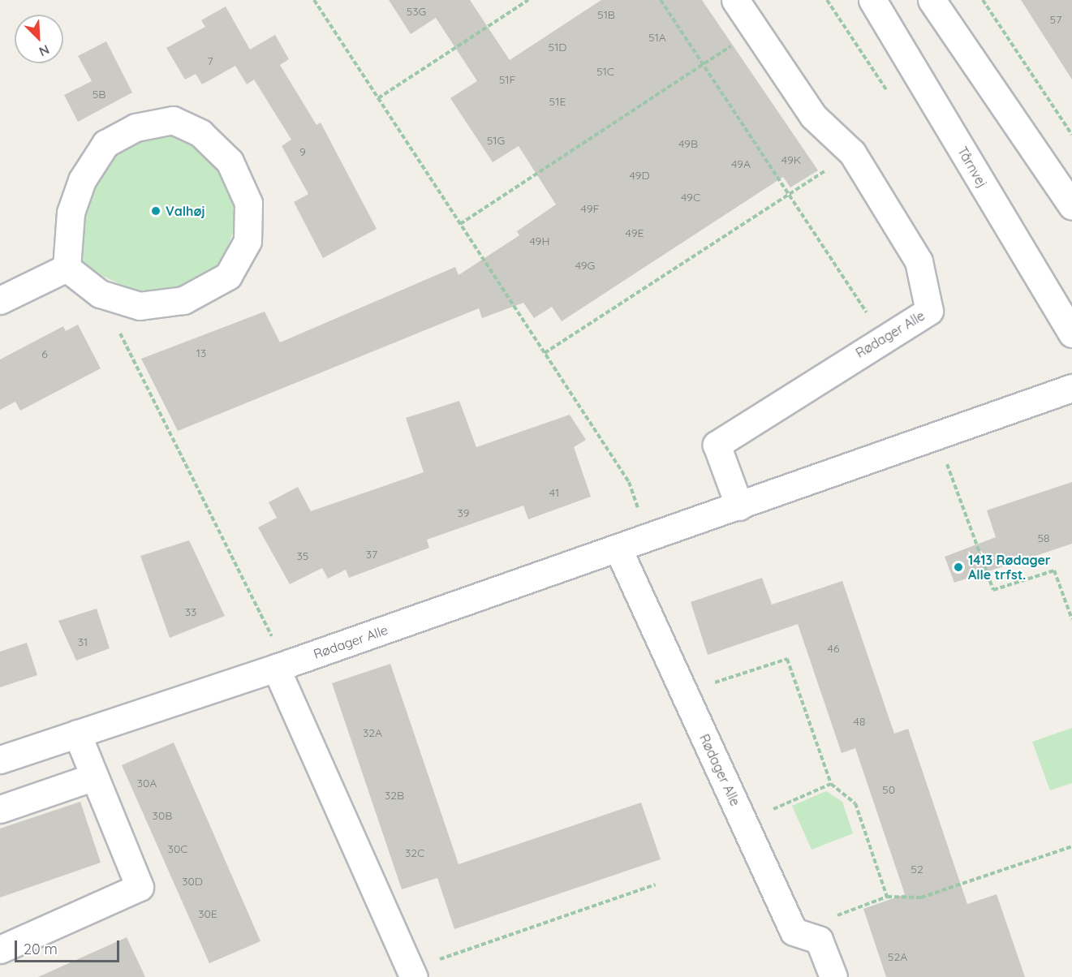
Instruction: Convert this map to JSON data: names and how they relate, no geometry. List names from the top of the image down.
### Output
{
  "streets": {
    "street": ["Tårnvej", "Rødager Alle"]
  },
  "places": ["Valhøj", "1413 Rødager Alle trfst."],
  "house_numbers": [
    "53G",
    "51B",
    "57",
    "51A",
    "51D",
    "7",
    "51C",
    "51F",
    "5B",
    "51E",
    "51G",
    "49B",
    "9",
    "49K",
    "49A",
    "49D",
    "49C",
    "49F",
    "49E",
    "49H",
    "49G",
    "13",
    "6",
    "41",
    "39",
    "58",
    "37",
    "35",
    "33",
    "31",
    "46",
    "48",
    "32A",
    "30A",
    "50",
    "32B",
    "30B",
    "30C",
    "32C",
    "52",
    "30D",
    "30E",
    "52A"
  ],
  "scale_bar": "20 m",
  "north": "bottom right"
}
